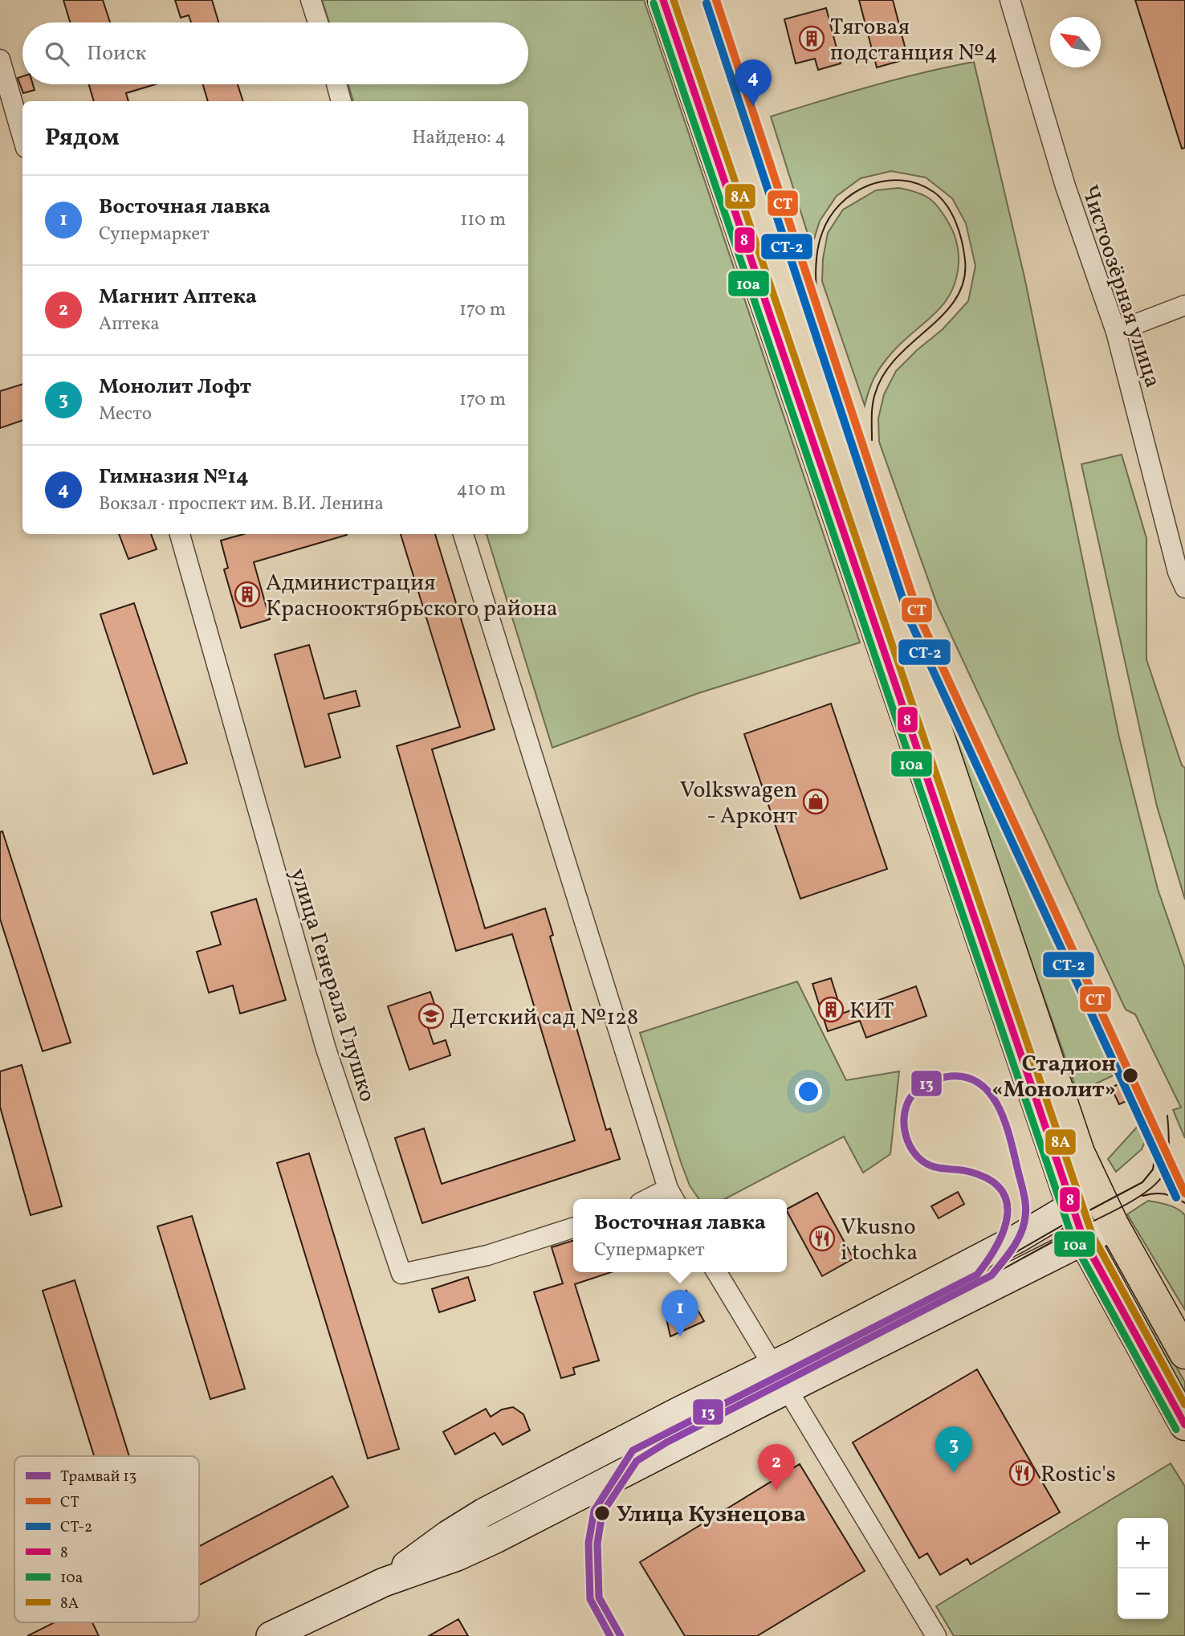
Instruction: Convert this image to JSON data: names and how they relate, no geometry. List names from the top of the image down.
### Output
{
  "streets": {
    "street": ["Чистоозёрная улица", "улица Генерала Глушко"]
  },
  "places": {
    "building": ["Тяговая подстанция №4", "Администрация Краснооктябрьского района", "КИТ"],
    "shop": ["Volkswagen - Арконт"],
    "school or university": ["Детский сад №128"],
    "other": ["Стадион «Монолит»", "Улица Кузнецова"],
    "restaurant": ["Vkusno i tochka", "Rostic's"]
  },
  "lines": [
    "transit line СТ",
    "transit line 8",
    "transit line 8А",
    "transit line СТ-2",
    "transit line 10а",
    "tram line 13"
  ],
  "legend": [
    "Трамвай 13",
    "СТ",
    "СТ-2",
    "8",
    "10а",
    "8А"
  ],
  "north": "top left",
  "page": {
    "search": "Поиск",
    "pins": [
      "4",
      "1",
      "3",
      "2"
    ],
    "heading": ["Рядом", "Найдено: 4"],
    "list": [
      {
        "mark": "1",
        "name": "Восточная лавка",
        "note": "Супермаркет",
        "value": "110 m"
      },
      {
        "mark": "2",
        "name": "Магнит Аптека",
        "note": "Аптека",
        "value": "170 m"
      },
      {
        "mark": "3",
        "name": "Монолит Лофт",
        "note": "Место",
        "value": "170 m"
      },
      {
        "mark": "4",
        "name": "Гимназия №14",
        "note": "Вокзал · проспект им. В.И. Ленина",
        "value": "410 m"
      }
    ],
    "popup": ["Восточная лавка", "Супермаркет"],
    "map_buttons": ["+", "−"]
  }
}
